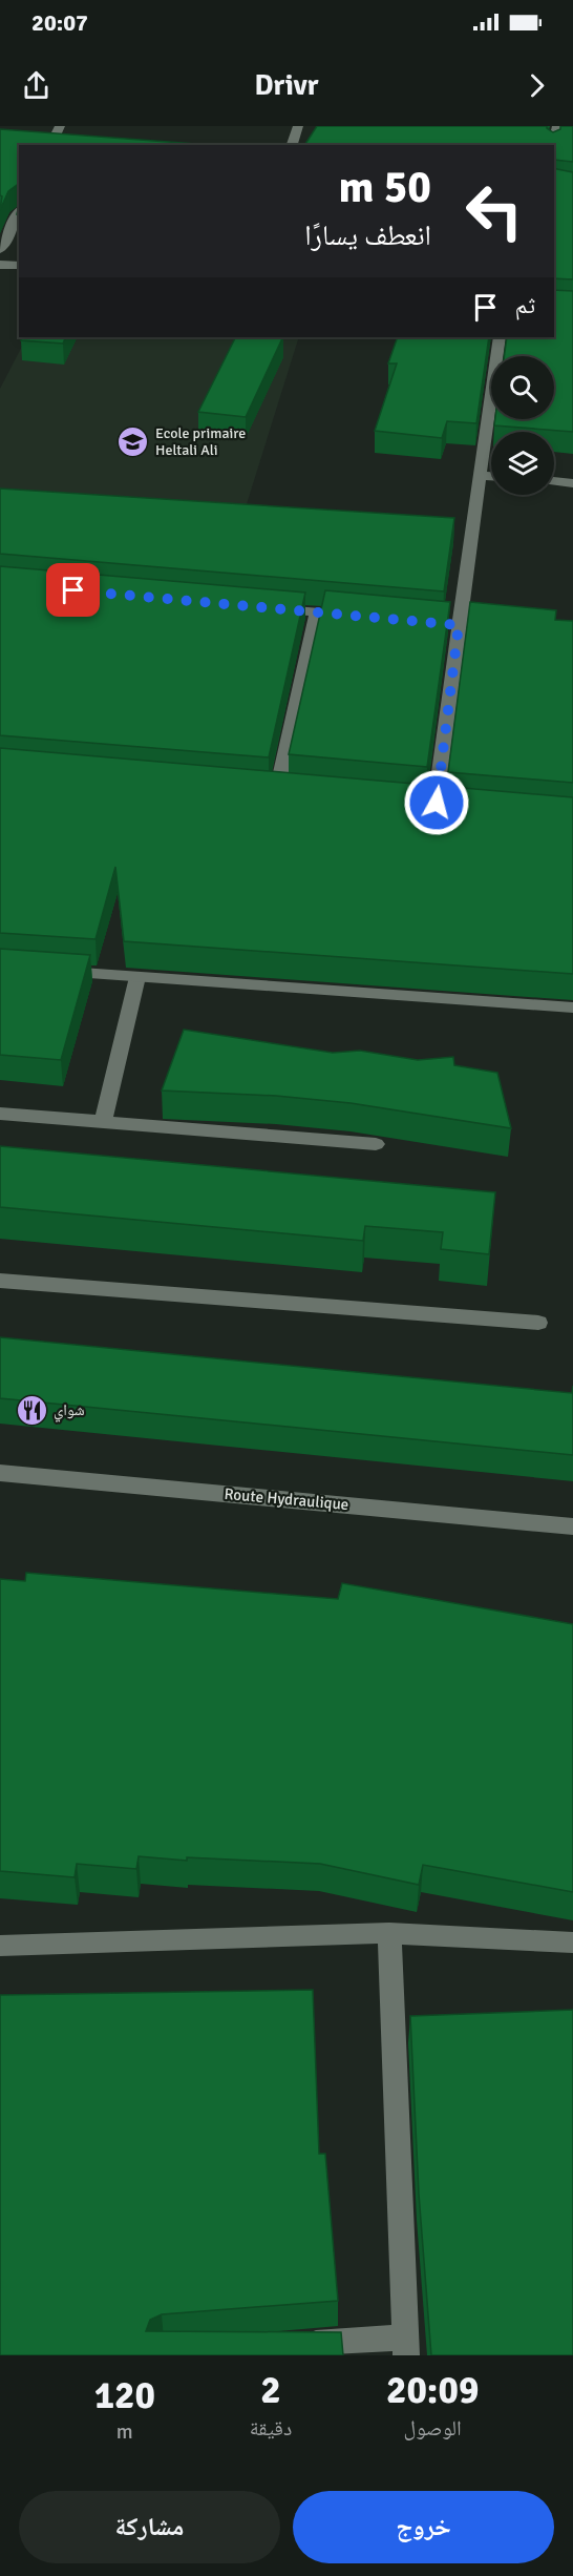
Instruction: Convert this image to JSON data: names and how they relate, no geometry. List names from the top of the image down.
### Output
{
  "streets": {
    "street": ["Route Hydraulique"]
  },
  "places": {
    "school or university": ["Ecole primaire Heltali Ali"],
    "restaurant": ["شواي"]
  },
  "page": {
    "status": "20:07",
    "header": "Drivr",
    "turn": ["50 m", "انعطف يسارًا"],
    "then": "ثم",
    "eta": [
      "20:09",
      "الوصول",
      "2",
      "دقيقة",
      "120",
      "m"
    ],
    "buttons": ["خروج", "مشاركة"]
  }
}
